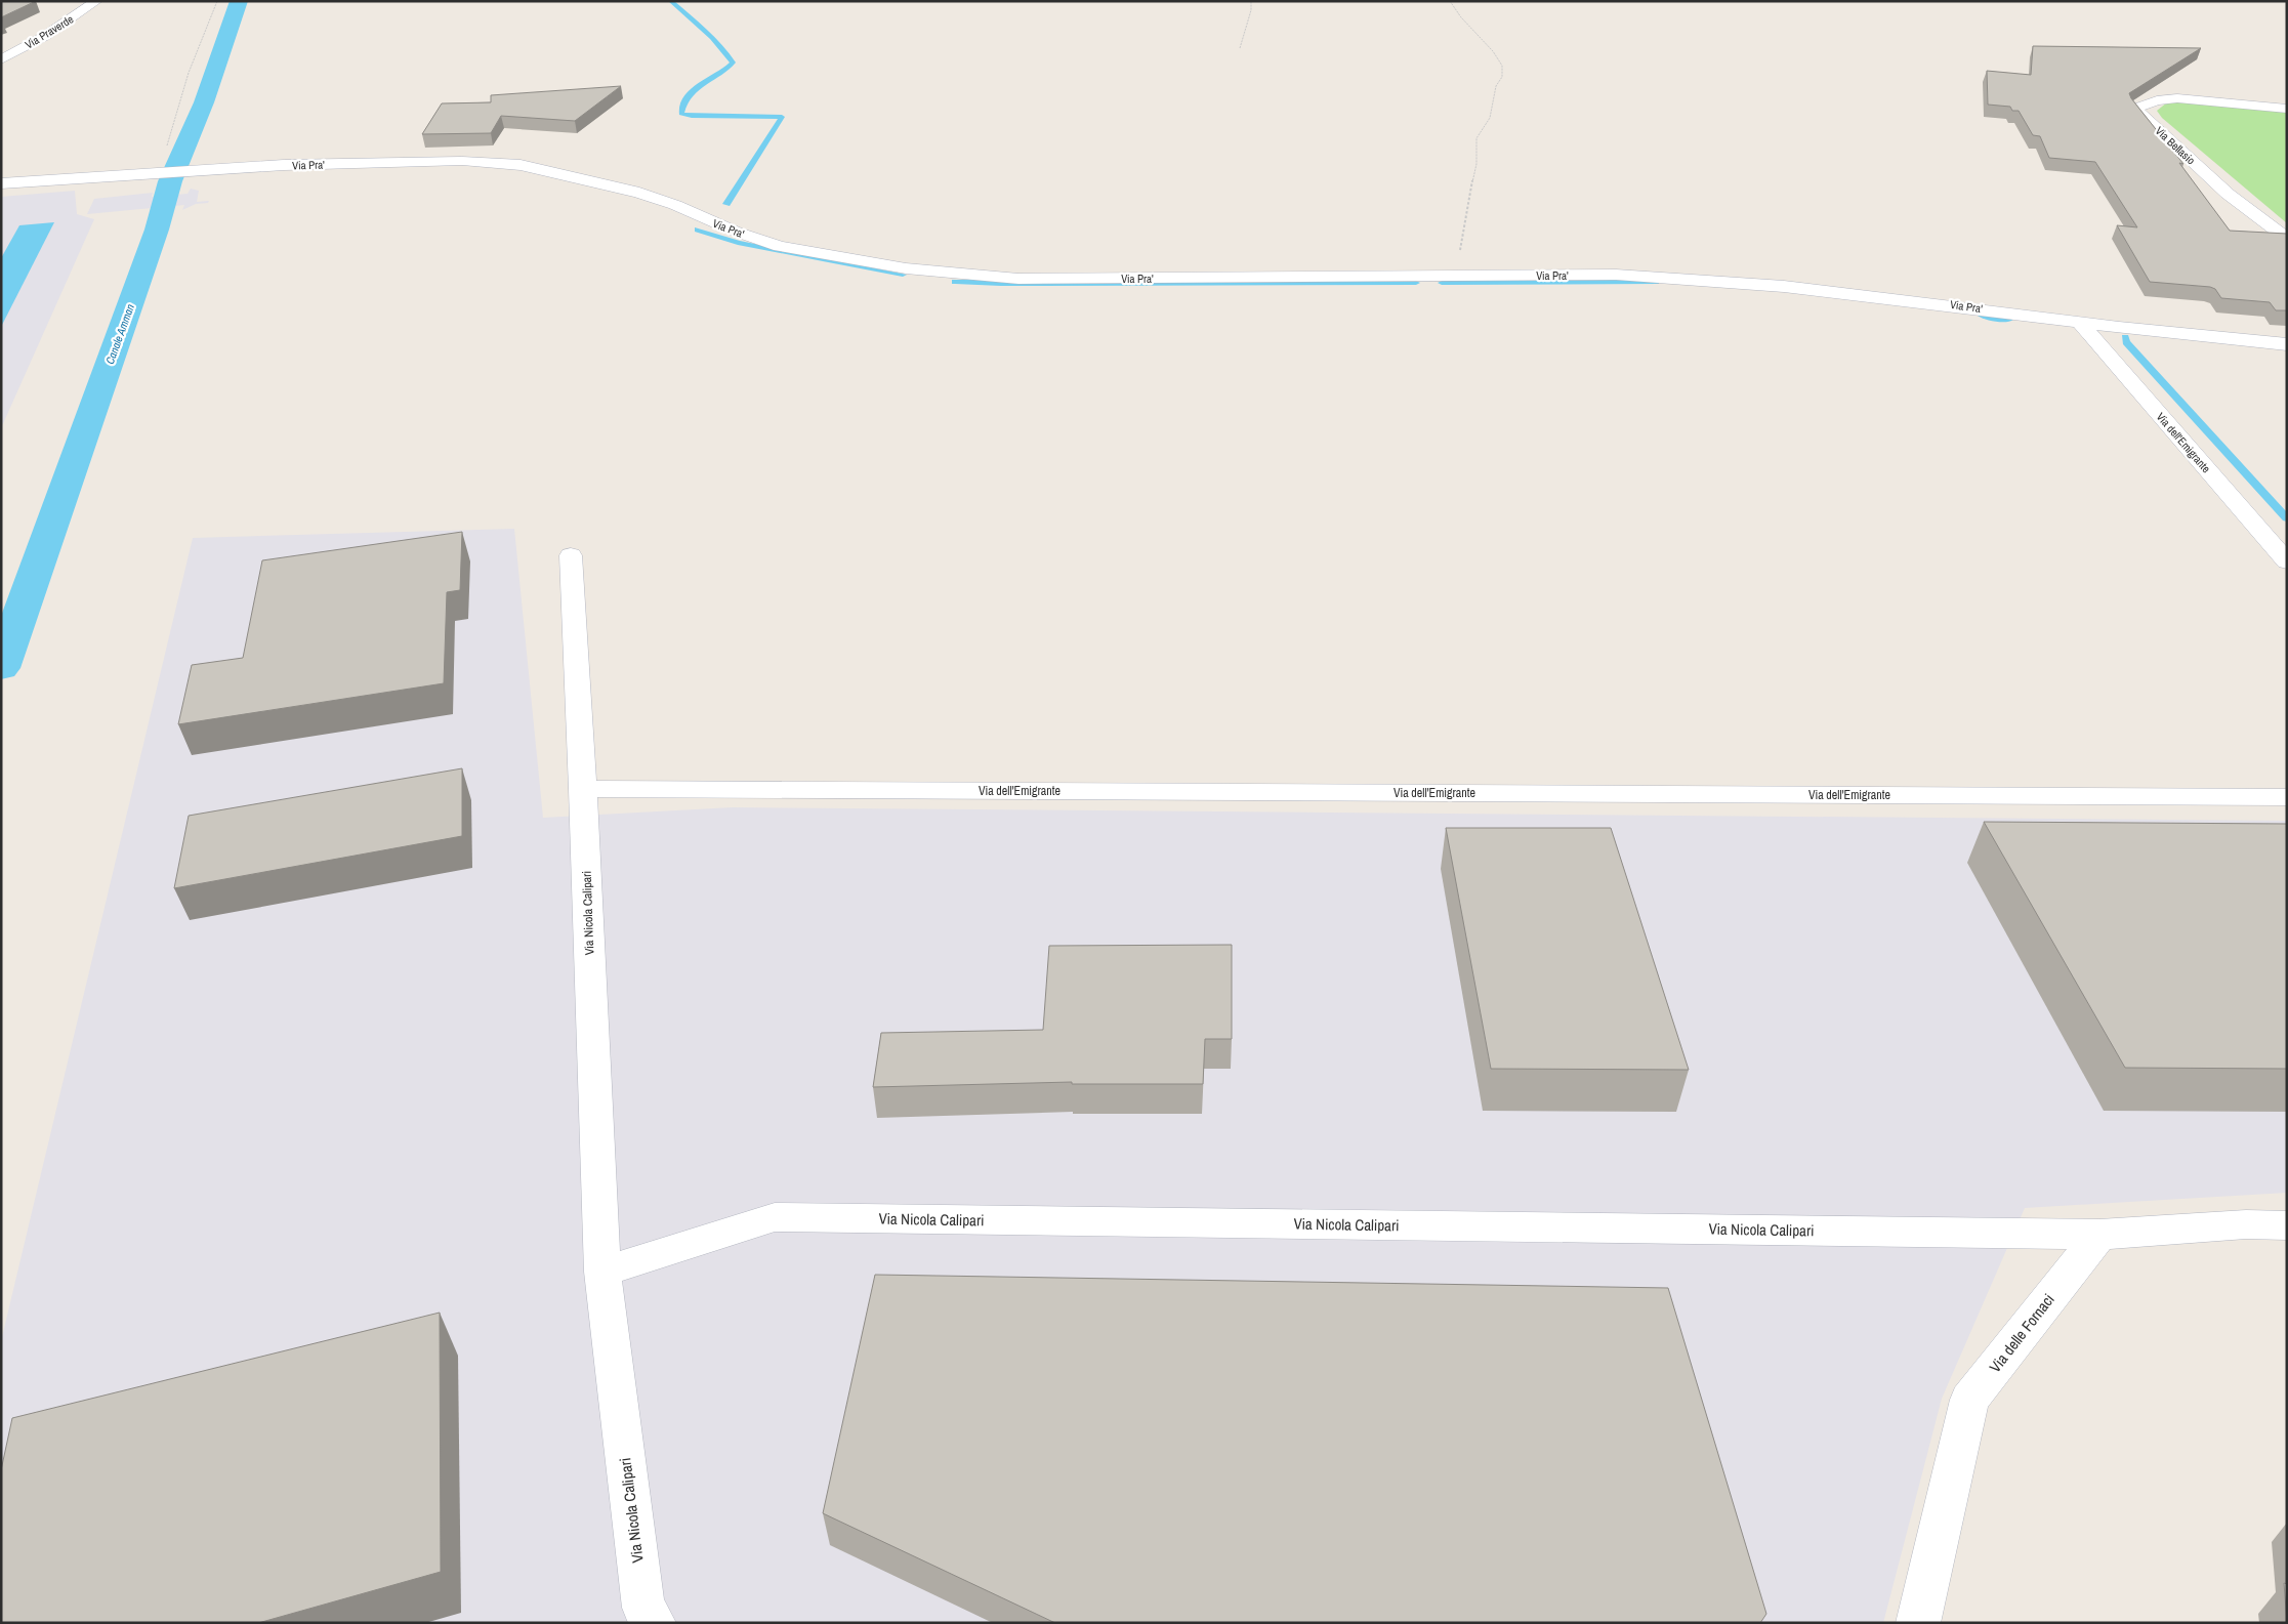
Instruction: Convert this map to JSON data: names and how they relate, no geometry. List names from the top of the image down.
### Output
{
  "streets": {
    "street": [
      "Via Praverde",
      "Via Bellasio",
      "Via Pra'",
      "Via dell'Emigrante",
      "Via Nicola Calipari",
      "Via delle Fornaci"
    ]
  },
  "crossings": [
    ["Via Pra'", "Via dell'Emigrante"],
    ["Via dell'Emigrante", "Via Nicola Calipari"],
    ["Via Nicola Calipari", "Via delle Fornaci"]
  ],
  "water": ["Canale Amman"]
}
